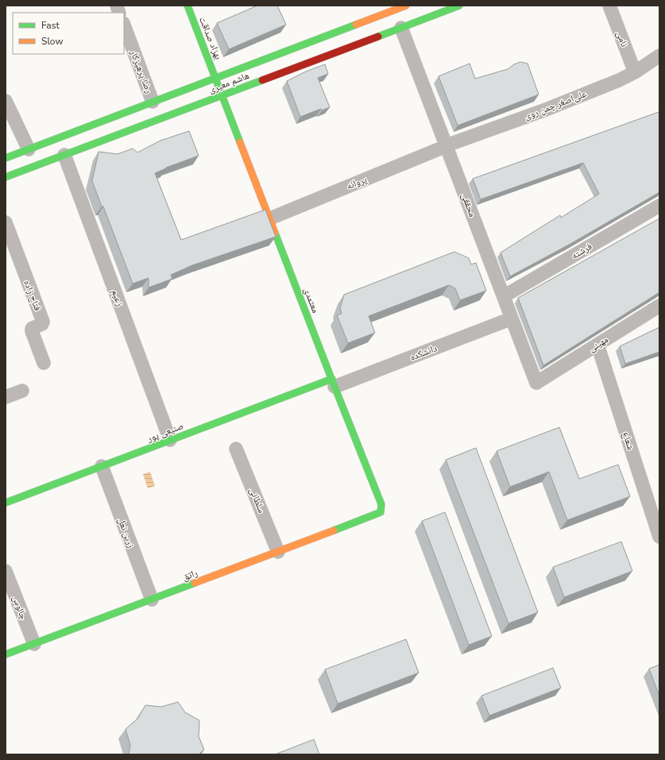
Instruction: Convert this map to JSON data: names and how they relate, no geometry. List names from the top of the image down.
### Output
{
  "streets": {
    "street": [
      "بهزاد صداقت",
      "نامی",
      "رضا پرهیزکار",
      "هاشم معیری",
      "علی‌اصغر چمن روی",
      "پروانه",
      "محققی",
      "فرشته",
      "فتاح زاده",
      "زعیم",
      "معتمدی",
      "مهینی",
      "دانشکده",
      "صنیعی پور",
      "شعاع",
      "سلطانی",
      "زرین نعل",
      "راتق",
      "چالوس"
    ]
  },
  "crossings": [
    ["بهزاد صداقت", "هاشم معیری"],
    ["بهزاد صداقت", "معتمدی"],
    ["نامی", "علی‌اصغر چمن روی"],
    ["رضا پرهیزکار", "هاشم معیری"],
    ["هاشم معیری", "محققی"],
    ["هاشم معیری", "زعیم"],
    ["هاشم معیری", "معتمدی"],
    ["علی‌اصغر چمن روی", "پروانه"],
    ["علی‌اصغر چمن روی", "محققی"],
    ["پروانه", "محققی"],
    ["پروانه", "معتمدی"],
    ["محققی", "فرشته"],
    ["محققی", "مهینی"],
    ["محققی", "دانشکده"],
    ["زعیم", "صنیعی پور"],
    ["معتمدی", "دانشکده"],
    ["معتمدی", "صنیعی پور"],
    ["معتمدی", "راتق"],
    ["مهینی", "شعاع"],
    ["دانشکده", "صنیعی پور"],
    ["صنیعی پور", "زرین نعل"],
    ["سلطانی", "راتق"],
    ["زرین نعل", "راتق"],
    ["راتق", "چالوس"]
  ],
  "legend": ["Fast", "Slow"]
}
